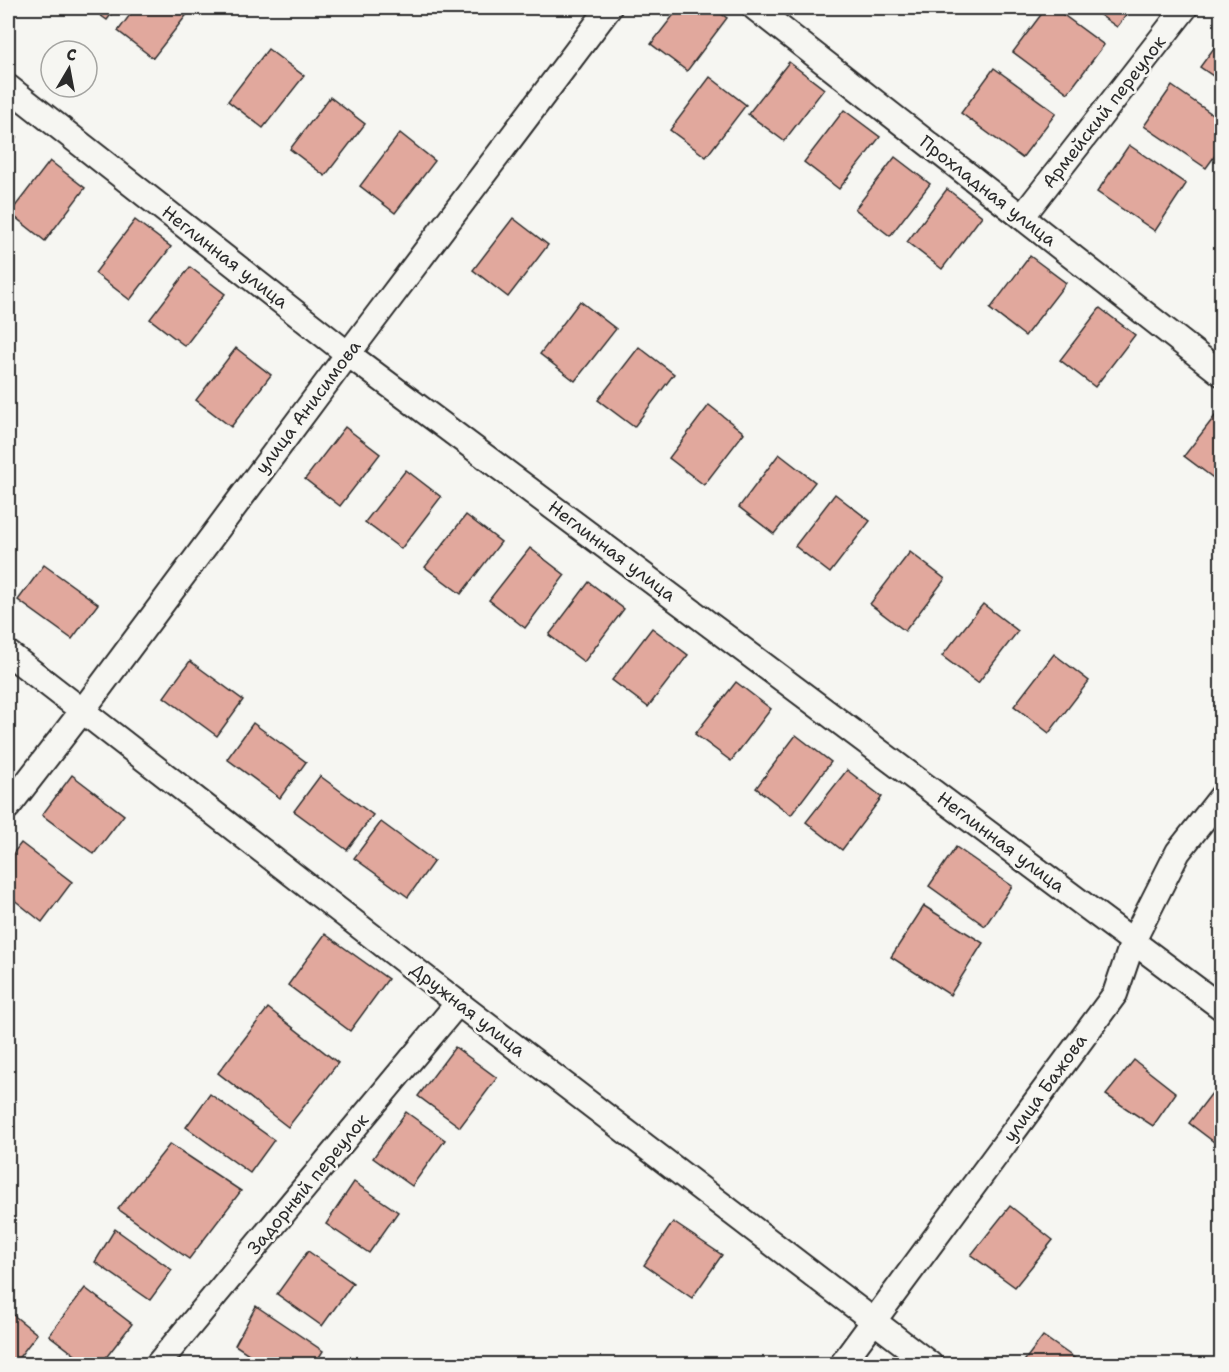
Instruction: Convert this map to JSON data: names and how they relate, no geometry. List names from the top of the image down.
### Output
{
  "streets": {
    "street": [
      "Армейский переулок",
      "Прохладная улица",
      "Неглинная улица",
      "улица Анисимова",
      "Дружная улица",
      "улица Бажова",
      "Задорный переулок"
    ]
  },
  "crossings": [
    ["Армейский переулок", "Прохладная улица"],
    ["Неглинная улица", "улица Анисимова"],
    ["Неглинная улица", "улица Бажова"],
    ["улица Анисимова", "Дружная улица"],
    ["Дружная улица", "улица Бажова"],
    ["Дружная улица", "Задорный переулок"]
  ],
  "north": "top"
}
